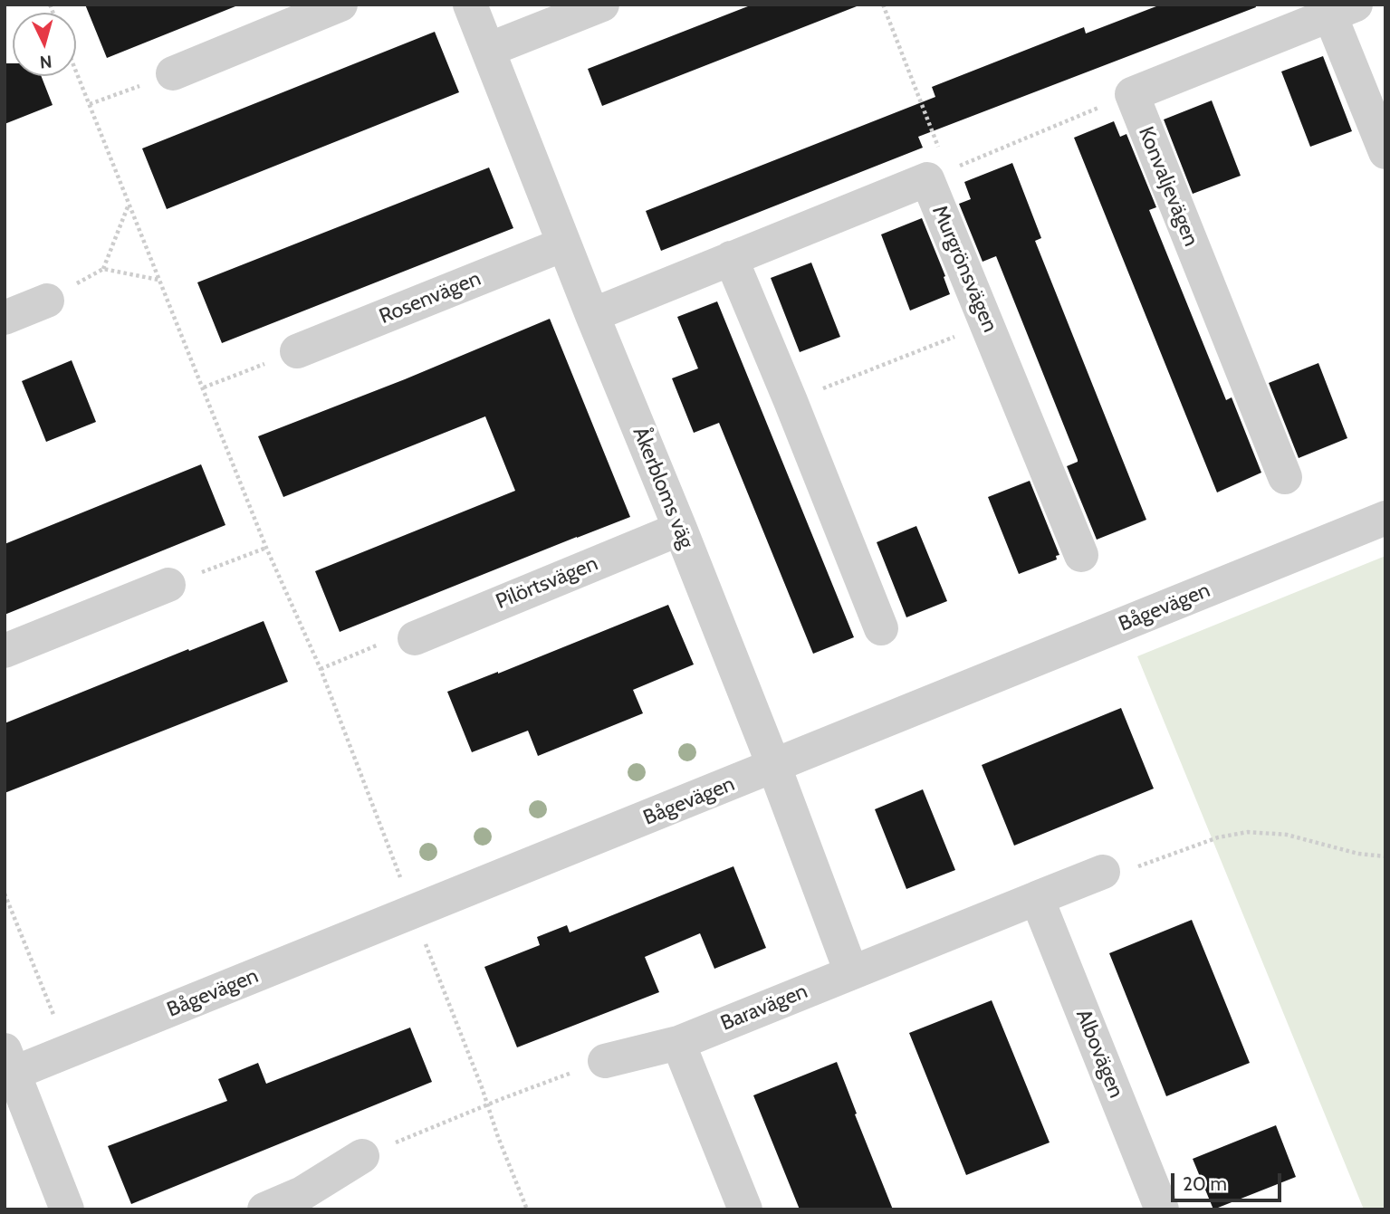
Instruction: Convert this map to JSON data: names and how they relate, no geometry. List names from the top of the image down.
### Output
{
  "streets": {
    "street": [
      "Konvaljevägen",
      "Murgrönsvägen",
      "Rosenvägen",
      "Åkerbloms väg",
      "Pilörtsvägen",
      "Bågevägen",
      "Baravägen",
      "Albovägen"
    ]
  },
  "crossings": [
    ["Murgrönsvägen", "Åkerbloms väg"],
    ["Rosenvägen", "Åkerbloms väg"],
    ["Åkerbloms väg", "Pilörtsvägen"],
    ["Åkerbloms väg", "Bågevägen"],
    ["Åkerbloms väg", "Baravägen"]
  ],
  "scale_bar": "20 m",
  "north": "bottom"
}
